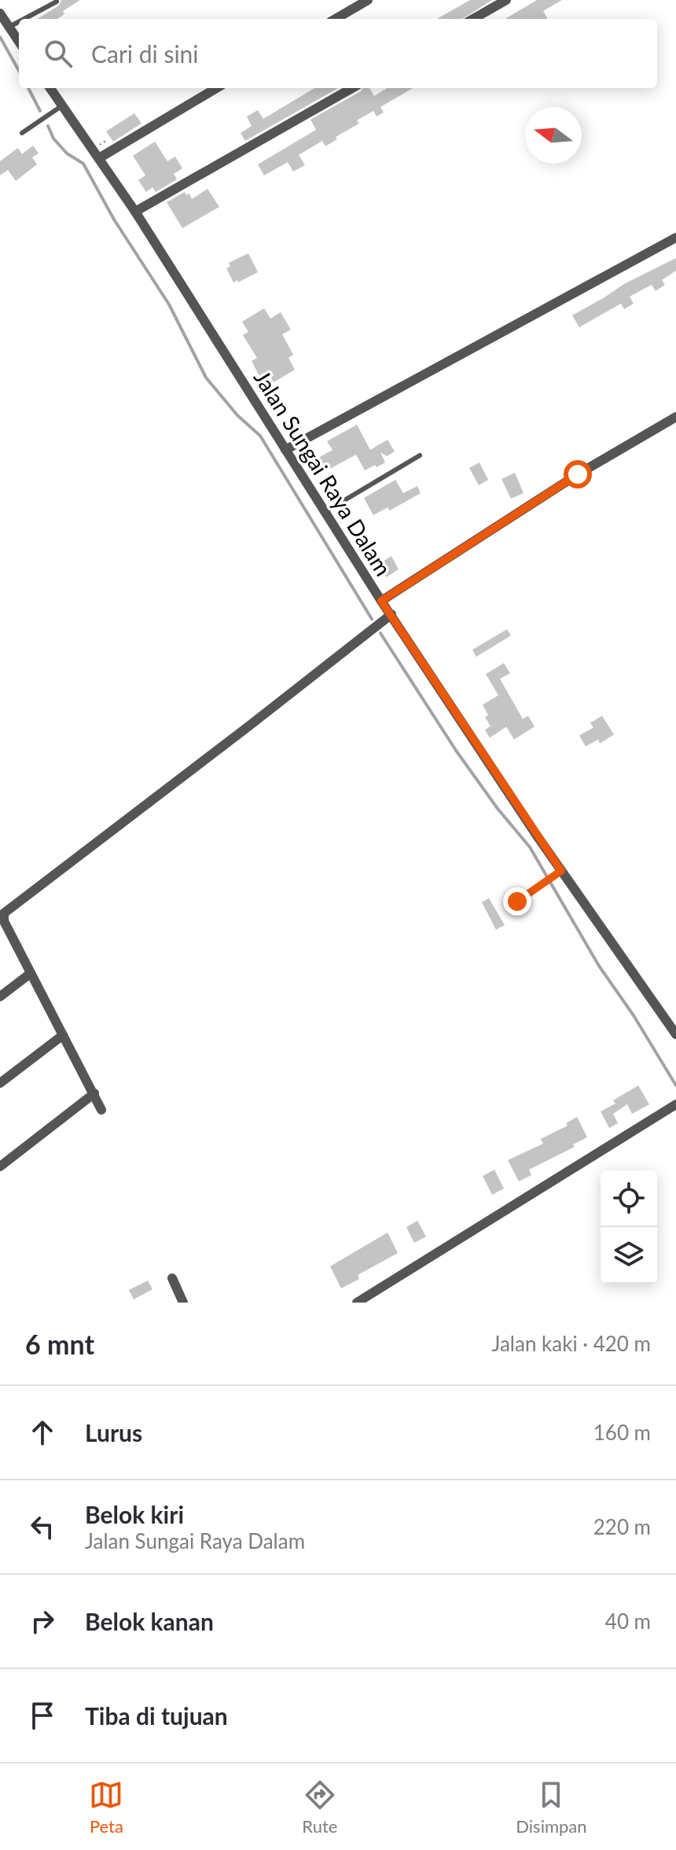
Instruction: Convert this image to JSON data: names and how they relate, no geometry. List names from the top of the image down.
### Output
{
  "streets": {
    "street": ["Jalan Sungai Raya Dalam"]
  },
  "north": "left",
  "page": {
    "search": "Cari di sini",
    "heading": ["6 mnt", "Jalan kaki · 420 m"],
    "list": [
      ["Lurus", "160 m"],
      ["Belok kiri", "Jalan Sungai Raya Dalam", "220 m"],
      ["Belok kanan", "40 m"],
      "Tiba di tujuan"
    ],
    "nav": ["Peta", "Rute", "Disimpan"]
  }
}
